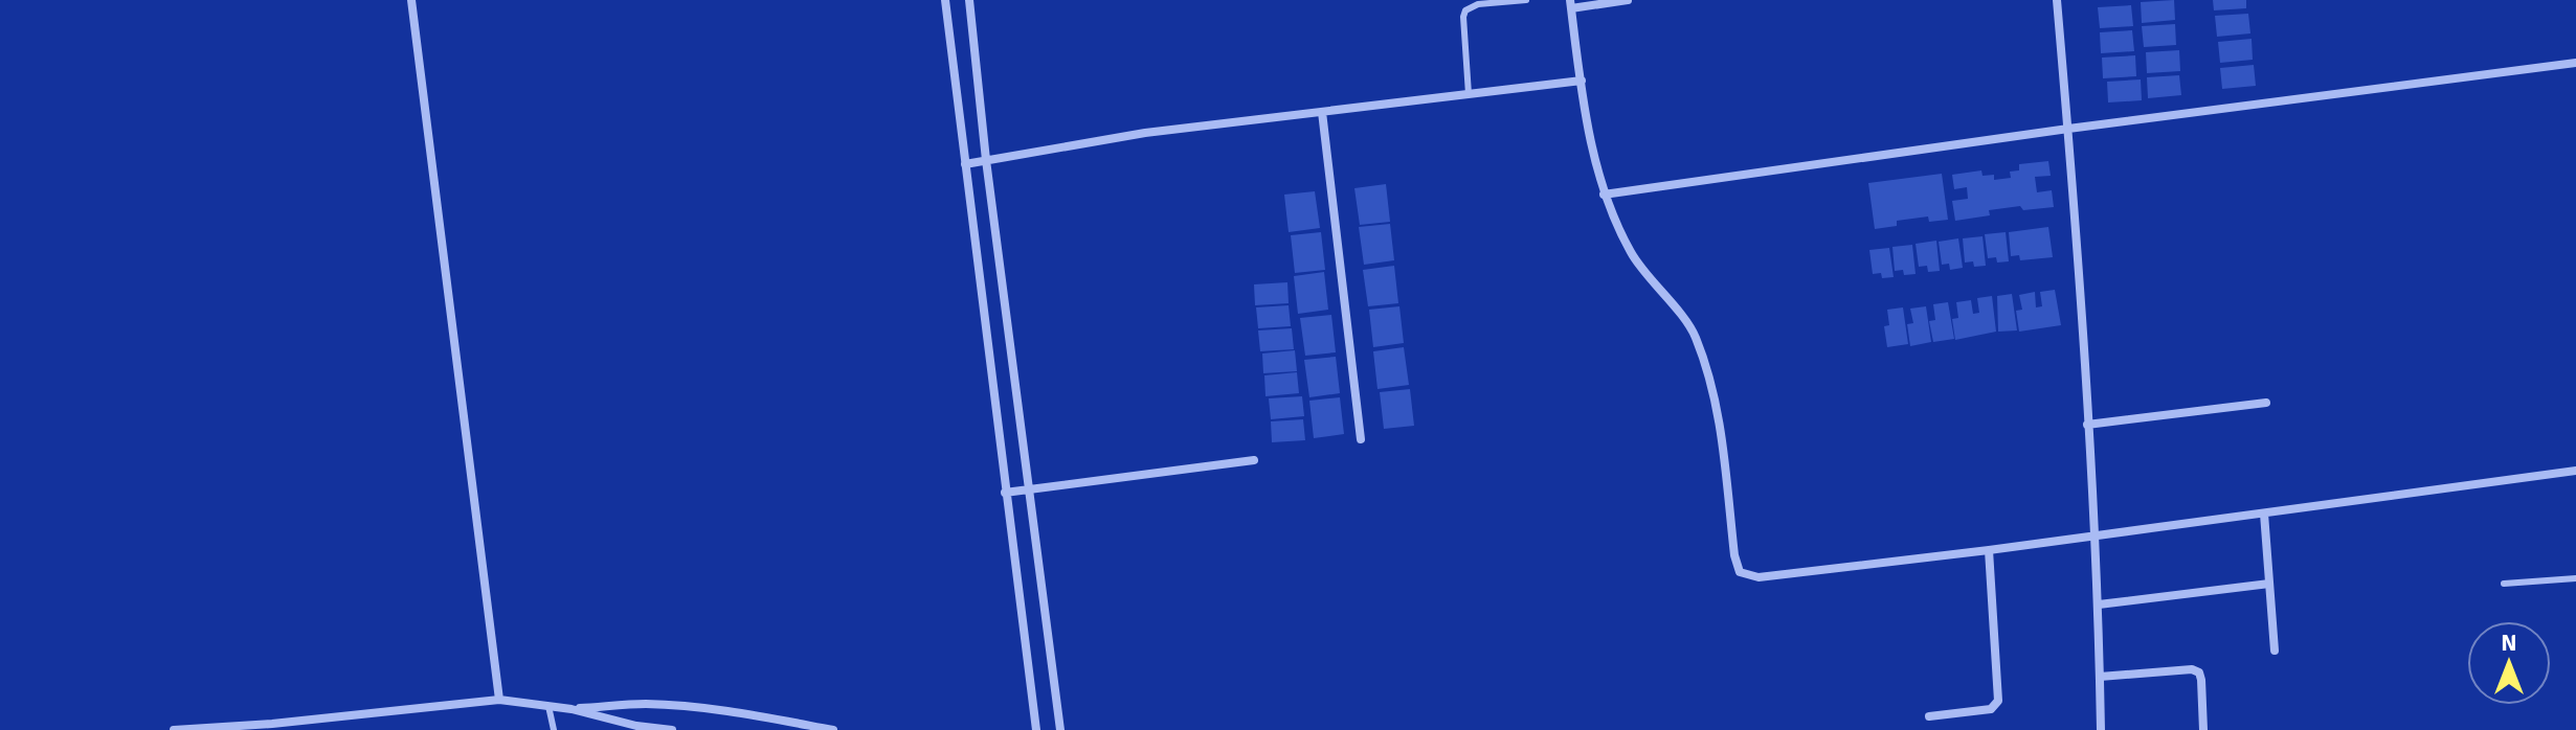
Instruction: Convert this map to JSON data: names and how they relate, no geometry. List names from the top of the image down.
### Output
{
  "north": "top"
}
